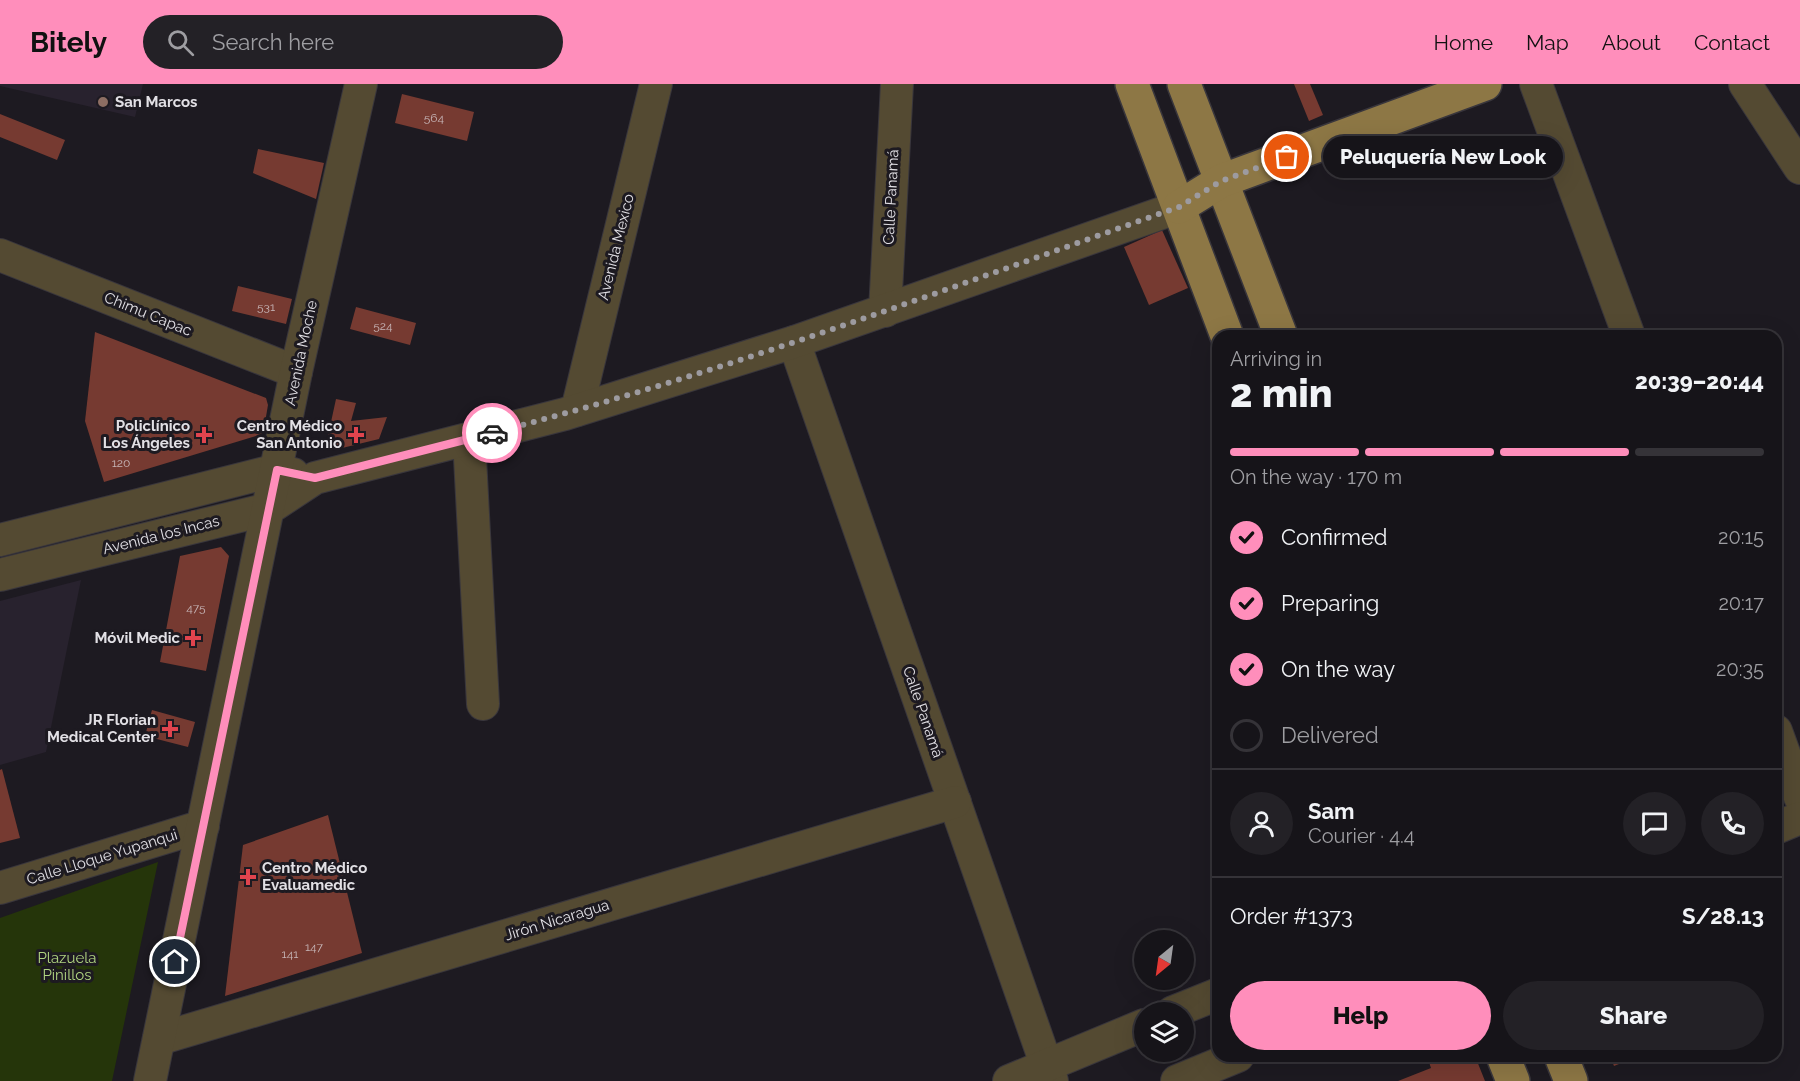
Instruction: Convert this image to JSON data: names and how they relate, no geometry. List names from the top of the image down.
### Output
{
  "streets": {
    "street": [
      "Calle Panamá",
      "Avenida Mexico",
      "Chimu Capac",
      "Avenida Moche",
      "Avenida los Incas",
      "Calle Lloque Yupanqui",
      "Jirón Nicaragua"
    ]
  },
  "crossings": [
    ["Calle Panamá", "Avenida los Incas"],
    ["Calle Panamá", "Jirón Nicaragua"],
    ["Avenida Mexico", "Avenida los Incas"],
    ["Chimu Capac", "Avenida Moche"],
    ["Avenida Moche", "Avenida los Incas"],
    ["Avenida Moche", "Calle Lloque Yupanqui"],
    ["Avenida Moche", "Jirón Nicaragua"]
  ],
  "parks": ["Plazuela Pinillos"],
  "places": {
    "other": ["San Marcos", "Peluquería New Look"],
    "health": [
      "Policlínico Los Ángeles",
      "Centro Médico San Antonio",
      "Móvil Medic",
      "JR Florian Medical Center",
      "Centro Médico Evaluamedic"
    ]
  },
  "house_numbers": [
    "564",
    "531",
    "524",
    "120",
    "475",
    "147",
    "141"
  ],
  "north": "bottom left",
  "page": {
    "header": "Bitely",
    "search": "Search here",
    "nav": [
      "Home",
      "Map",
      "About",
      "Contact"
    ],
    "bubble": "Peluquería New Look",
    "heading": ["2 min", "Arriving in", "20:39–20:44"],
    "panel": [
      "Sam",
      "Courier · 4.4",
      "Order #1373",
      "S/28.13"
    ],
    "bar": "On the way · 170 m",
    "list": [
      ["Confirmed", "20:15"],
      ["Preparing", "20:17"],
      ["On the way", "20:35"],
      "Delivered"
    ],
    "buttons": ["Help", "Share"]
  }
}
